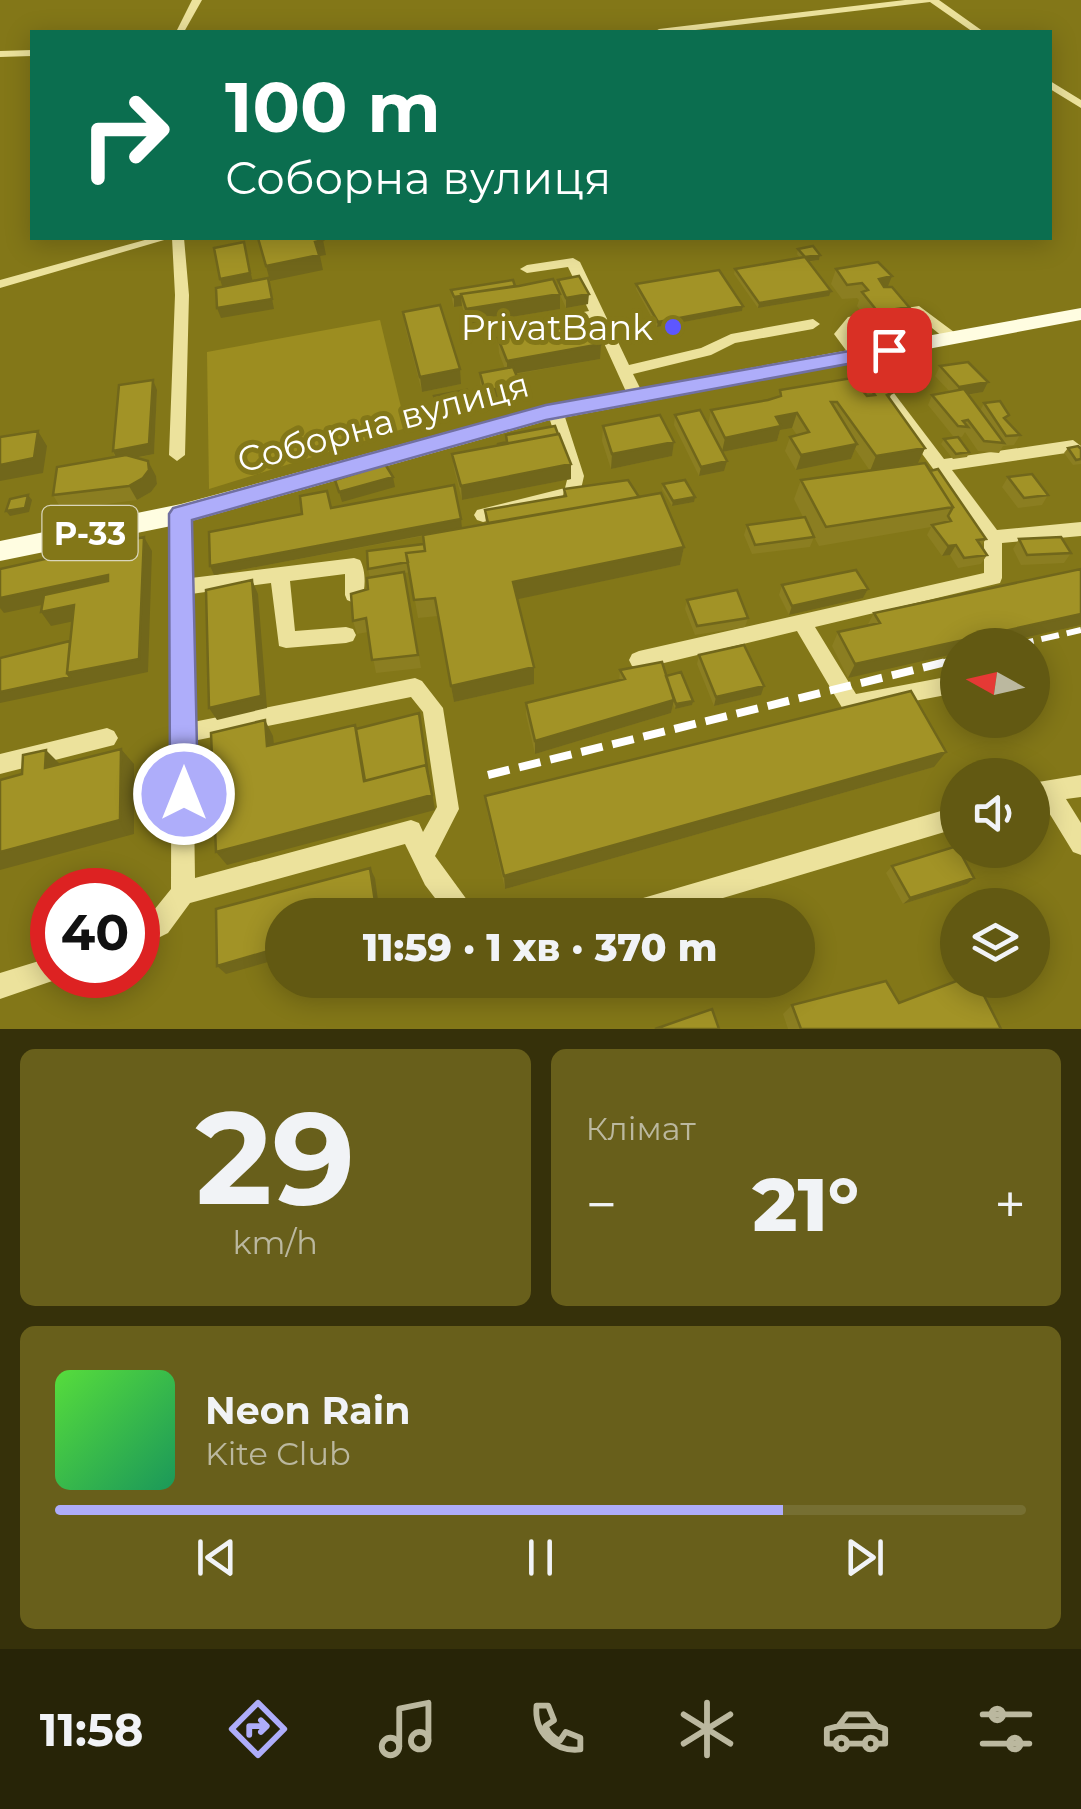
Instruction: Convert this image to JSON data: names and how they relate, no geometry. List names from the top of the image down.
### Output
{
  "streets": {
    "main road": ["Соборна вулиця", "Р-33"]
  },
  "places": ["PrivatBank"],
  "north": "left",
  "page": {
    "turn": ["100 m", "Соборна вулиця"],
    "limit": "40",
    "trip": "11:59 · 1 хв · 370 m",
    "tile": [
      ["29", "km/h"],
      "Клімат"
    ],
    "heat": ["−", "21°", "+"],
    "song": ["Neon Rain", "Kite Club"],
    "tabs": "11:58"
  }
}
